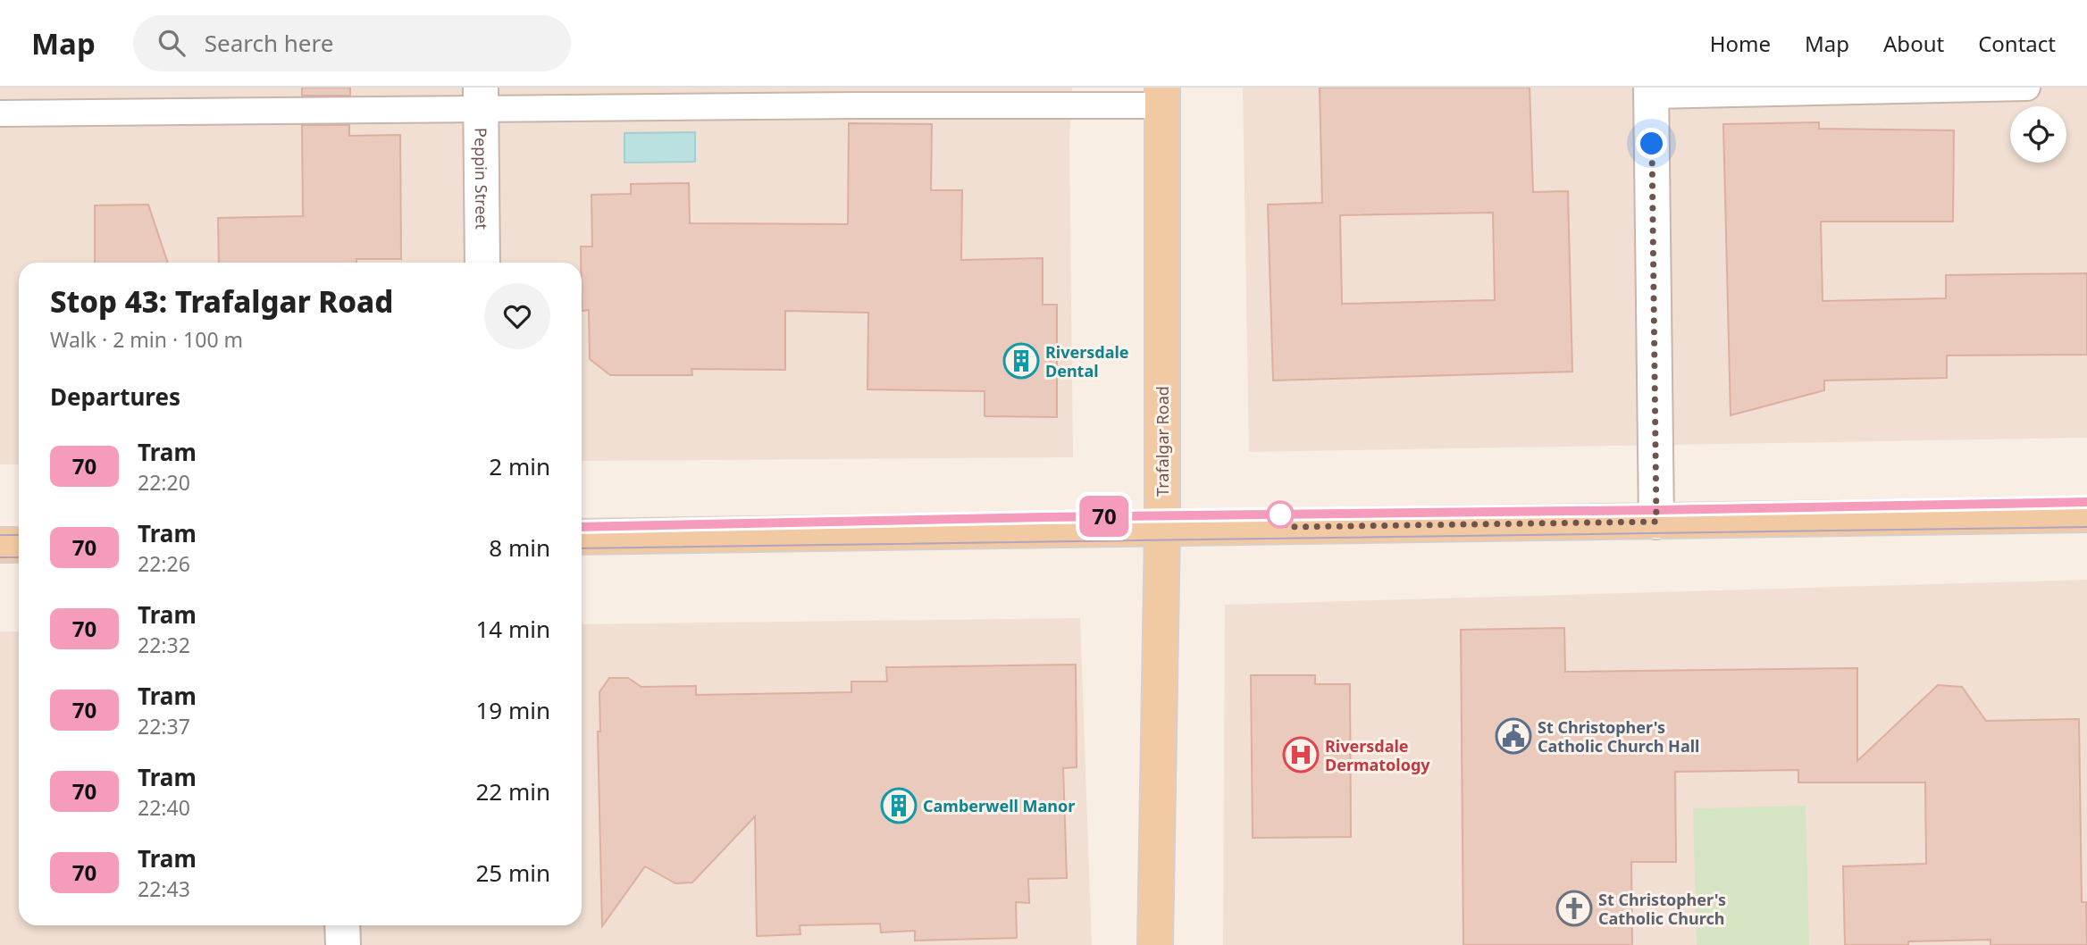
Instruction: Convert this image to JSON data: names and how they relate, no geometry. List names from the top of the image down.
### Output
{
  "streets": {
    "main road": ["Trafalgar Road"],
    "street": ["Peppin Street"]
  },
  "places": {
    "building": ["Riversdale Dental", "Camberwell Manor"],
    "public building": ["St Christopher's Catholic Church Hall"],
    "hospital": ["Riversdale Dermatology"],
    "church": ["St Christopher's Catholic Church"]
  },
  "lines": ["tram line 70"],
  "page": {
    "header": "Map",
    "search": "Search here",
    "nav": [
      "Home",
      "Map",
      "About",
      "Contact"
    ],
    "on_map": "70",
    "heading": [
      ["Stop 43: Trafalgar Road", "Walk · 2 min · 100 m"],
      "Departures"
    ],
    "list": [
      {
        "mark": "70",
        "name": "Tram",
        "note": "22:20",
        "value": "2 min"
      },
      {
        "mark": "70",
        "name": "Tram",
        "note": "22:26",
        "value": "8 min"
      },
      {
        "mark": "70",
        "name": "Tram",
        "note": "22:32",
        "value": "14 min"
      },
      {
        "mark": "70",
        "name": "Tram",
        "note": "22:37",
        "value": "19 min"
      },
      {
        "mark": "70",
        "name": "Tram",
        "note": "22:40",
        "value": "22 min"
      },
      {
        "mark": "70",
        "name": "Tram",
        "note": "22:43",
        "value": "25 min"
      }
    ]
  }
}
